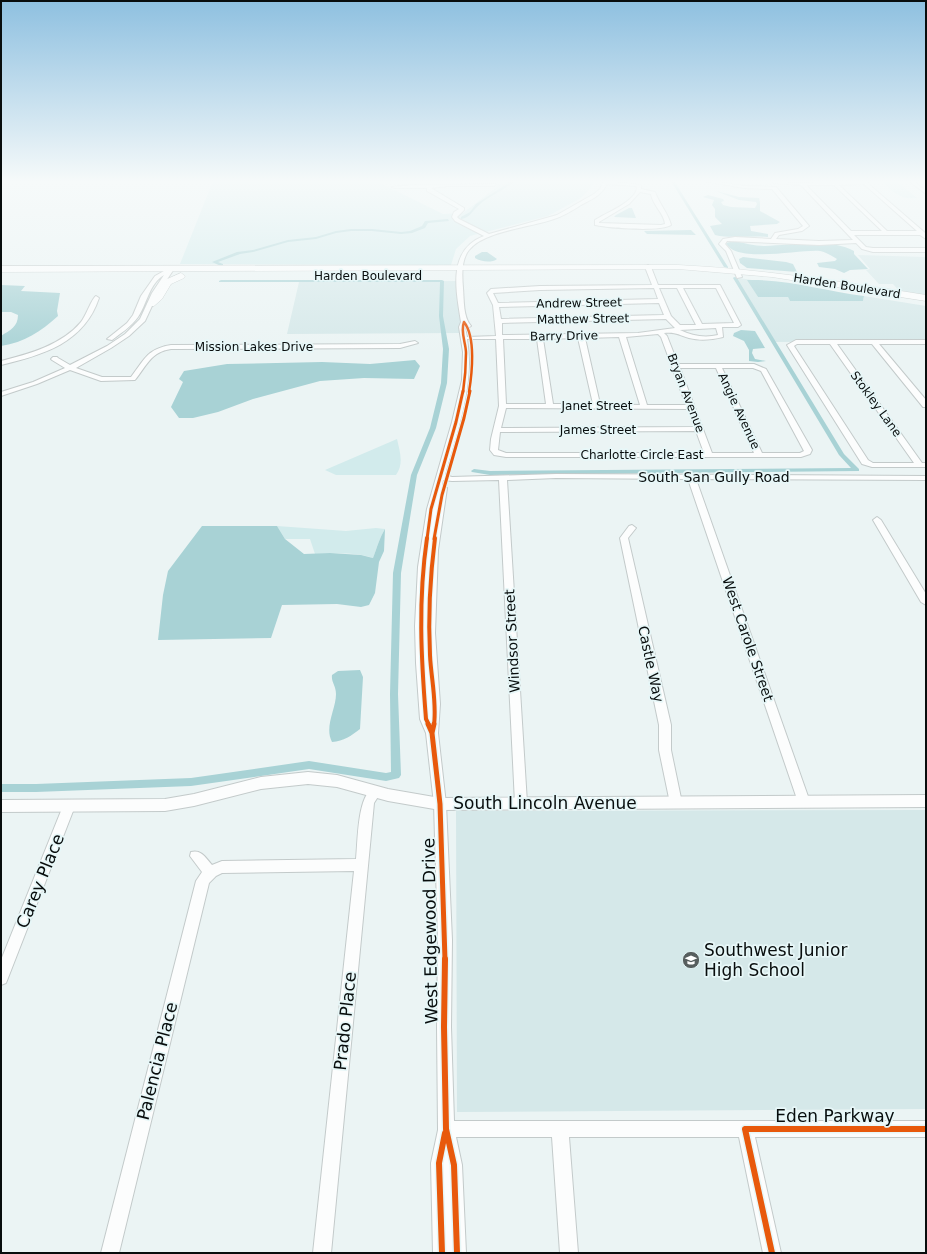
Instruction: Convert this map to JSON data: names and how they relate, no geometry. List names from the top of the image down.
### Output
{
  "streets": {
    "main road": ["Harden Boulevard"],
    "street": [
      "Andrew Street",
      "Matthew Street",
      "Barry Drive",
      "Mission Lakes Drive",
      "Bryan Avenue",
      "Stokley Lane",
      "Janet Street",
      "Angie Avenue",
      "James Street",
      "Charlotte Circle East",
      "South San Gully Road",
      "West Carole Street",
      "Windsor Street",
      "Castle Way",
      "South Lincoln Avenue",
      "Carey Place",
      "West Edgewood Drive",
      "Prado Place",
      "Palencia Place",
      "Eden Parkway"
    ]
  },
  "crossings": [
    ["Harden Boulevard", "West Edgewood Drive"],
    ["Barry Drive", "Bryan Avenue"],
    ["Barry Drive", "West Edgewood Drive"],
    ["Bryan Avenue", "Janet Street"],
    ["Bryan Avenue", "James Street"],
    ["Bryan Avenue", "Charlotte Circle East"],
    ["Angie Avenue", "Charlotte Circle East"],
    ["James Street", "Charlotte Circle East"],
    ["South San Gully Road", "West Carole Street"],
    ["South San Gully Road", "Windsor Street"],
    ["South San Gully Road", "West Edgewood Drive"],
    ["West Carole Street", "South Lincoln Avenue"],
    ["Windsor Street", "South Lincoln Avenue"],
    ["Castle Way", "South Lincoln Avenue"],
    ["South Lincoln Avenue", "Carey Place"],
    ["South Lincoln Avenue", "West Edgewood Drive"],
    ["South Lincoln Avenue", "Prado Place"],
    ["West Edgewood Drive", "Eden Parkway"]
  ],
  "places": {
    "school or university": ["Southwest Junior High School"]
  }
}
